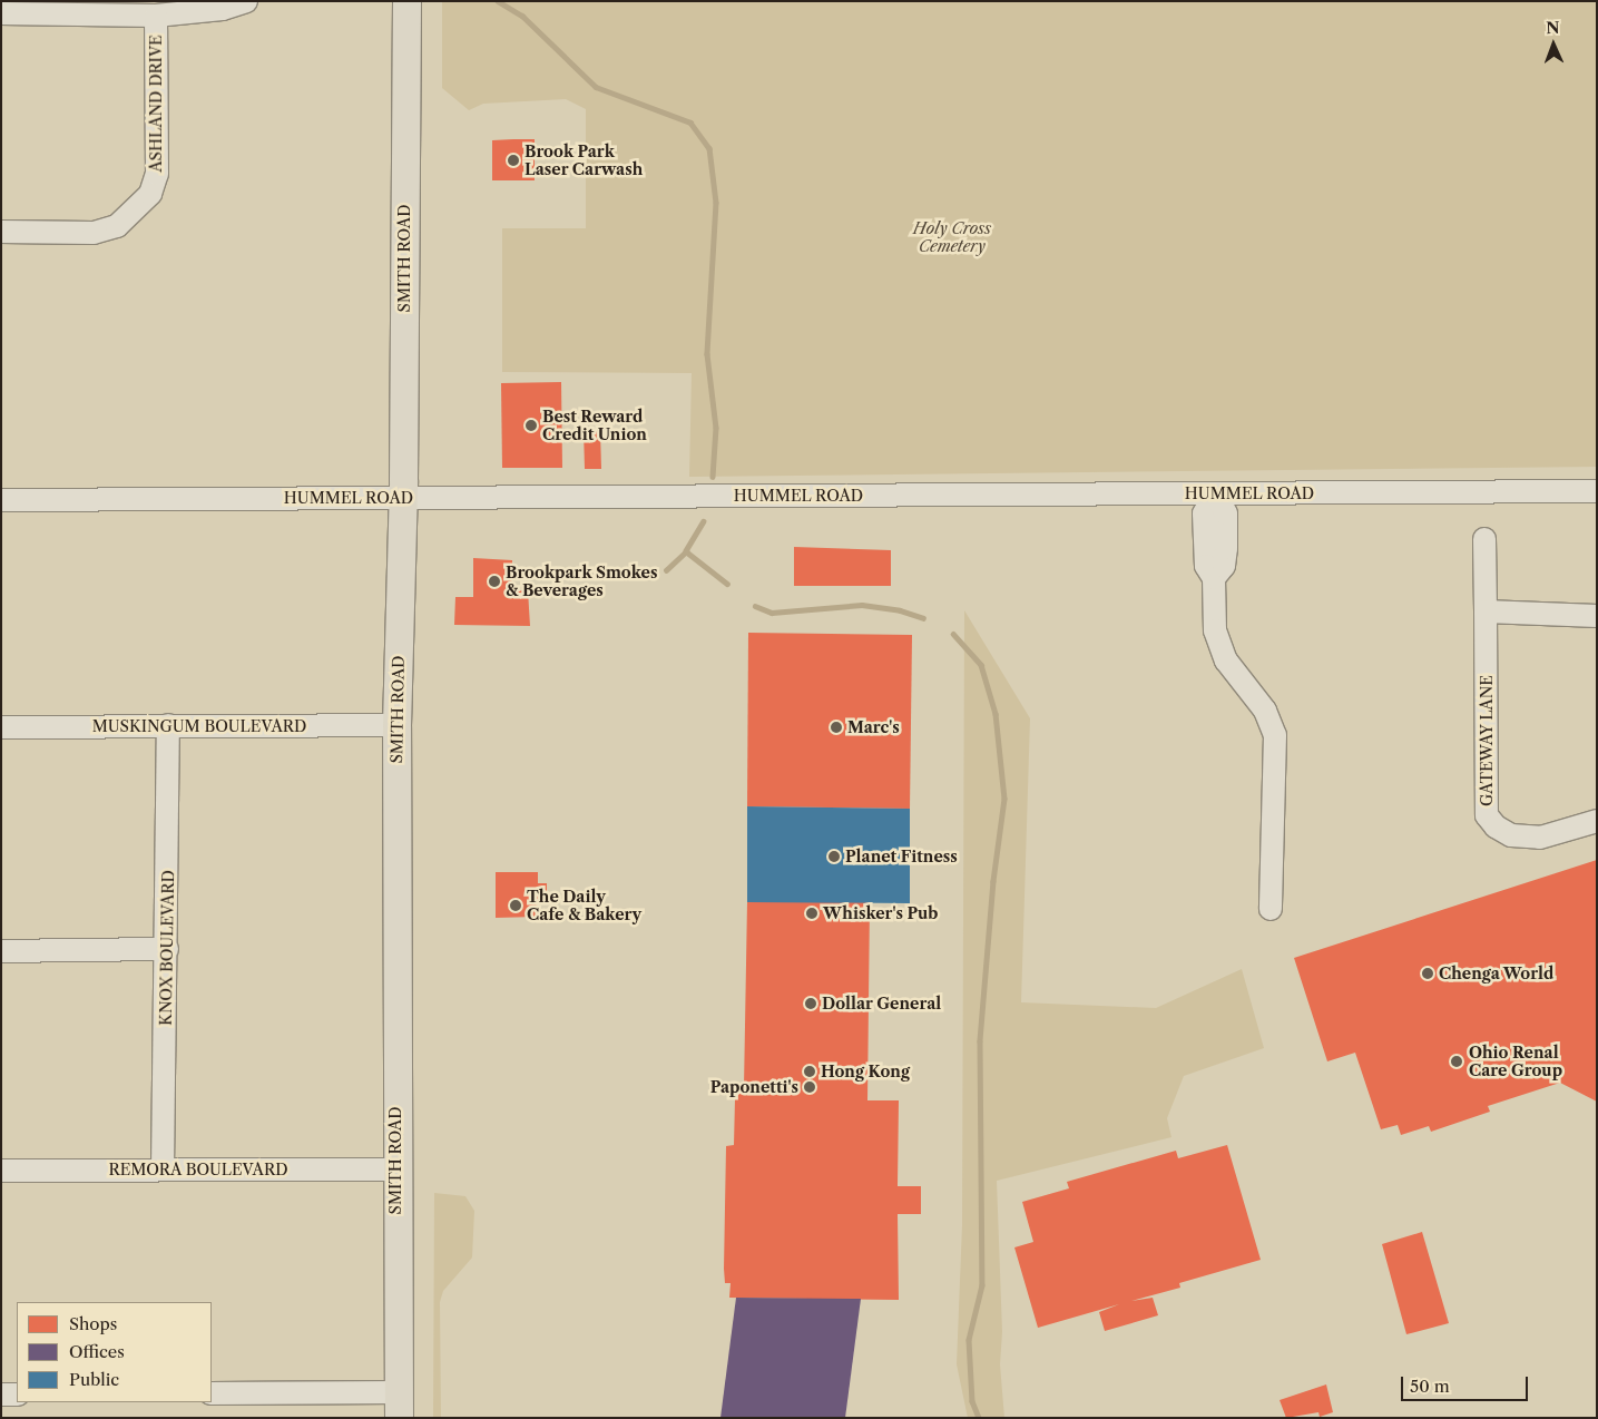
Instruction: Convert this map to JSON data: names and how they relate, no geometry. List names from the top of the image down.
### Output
{
  "streets": {
    "main road": ["SMITH ROAD"],
    "street": [
      "ASHLAND DRIVE",
      "HUMMEL ROAD",
      "MUSKINGUM BOULEVARD",
      "GATEWAY LANE",
      "KNOX BOULEVARD",
      "REMORA BOULEVARD"
    ]
  },
  "crossings": [
    ["SMITH ROAD", "HUMMEL ROAD"],
    ["SMITH ROAD", "MUSKINGUM BOULEVARD"],
    ["SMITH ROAD", "REMORA BOULEVARD"],
    ["MUSKINGUM BOULEVARD", "KNOX BOULEVARD"],
    ["KNOX BOULEVARD", "REMORA BOULEVARD"]
  ],
  "parks": ["Holy Cross Cemetery"],
  "places": [
    "Brook Park Laser Carwash",
    "Best Reward Credit Union",
    "Brookpark Smokes & Beverages",
    "Marc's",
    "Planet Fitness",
    "The Daily Cafe & Bakery",
    "Whisker's Pub",
    "Chenga World",
    "Dollar General",
    "Ohio Renal Care Group",
    "Hong Kong",
    "Paponetti's"
  ],
  "legend": ["Shops", "Offices", "Public"],
  "scale_bar": "50 m",
  "north": "top"
}
